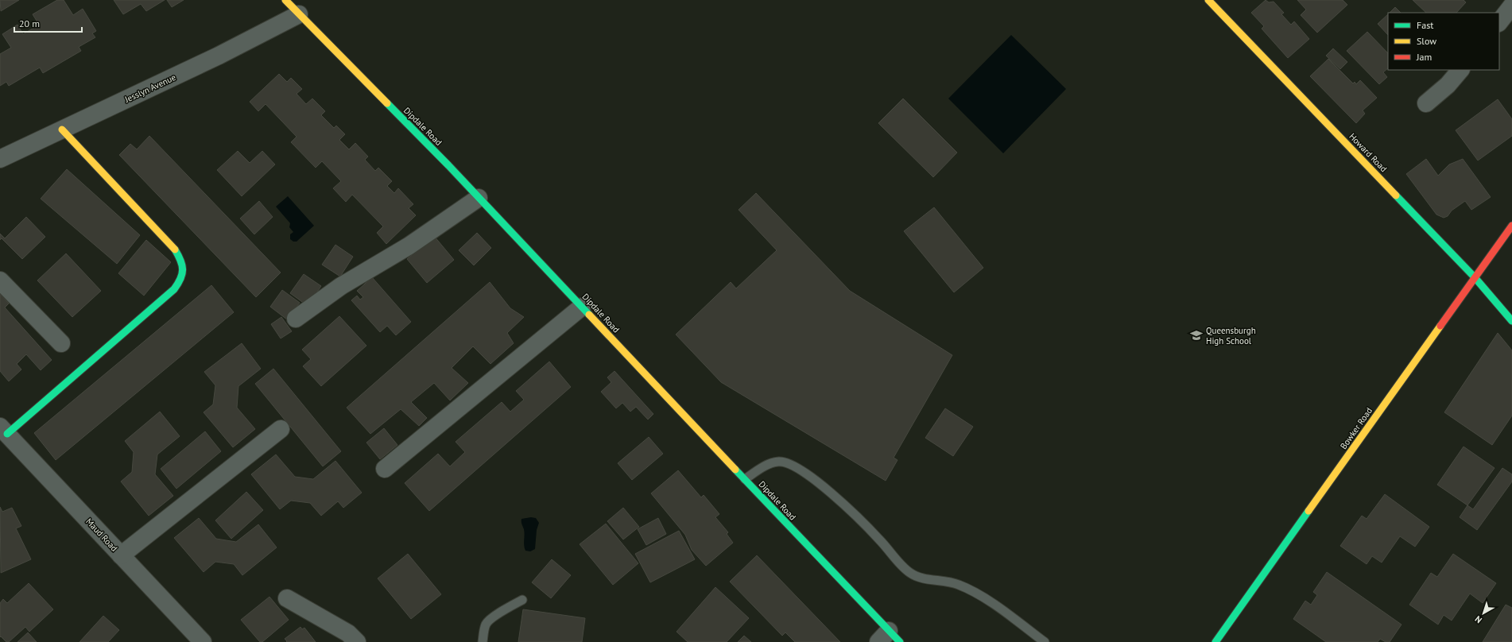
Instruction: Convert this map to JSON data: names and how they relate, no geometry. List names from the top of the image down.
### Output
{
  "streets": {
    "street": [
      "Jesslyn Avenue",
      "Dipdale Road",
      "Howard Road",
      "Bowker Road",
      "Maud Road"
    ]
  },
  "crossings": [
    ["Jesslyn Avenue", "Dipdale Road"],
    ["Howard Road", "Bowker Road"]
  ],
  "places": {
    "school or university": ["Queensburgh High School"]
  },
  "legend": ["Fast", "Slow", "Jam"],
  "scale_bar": "20 m",
  "north": "bottom left"
}
